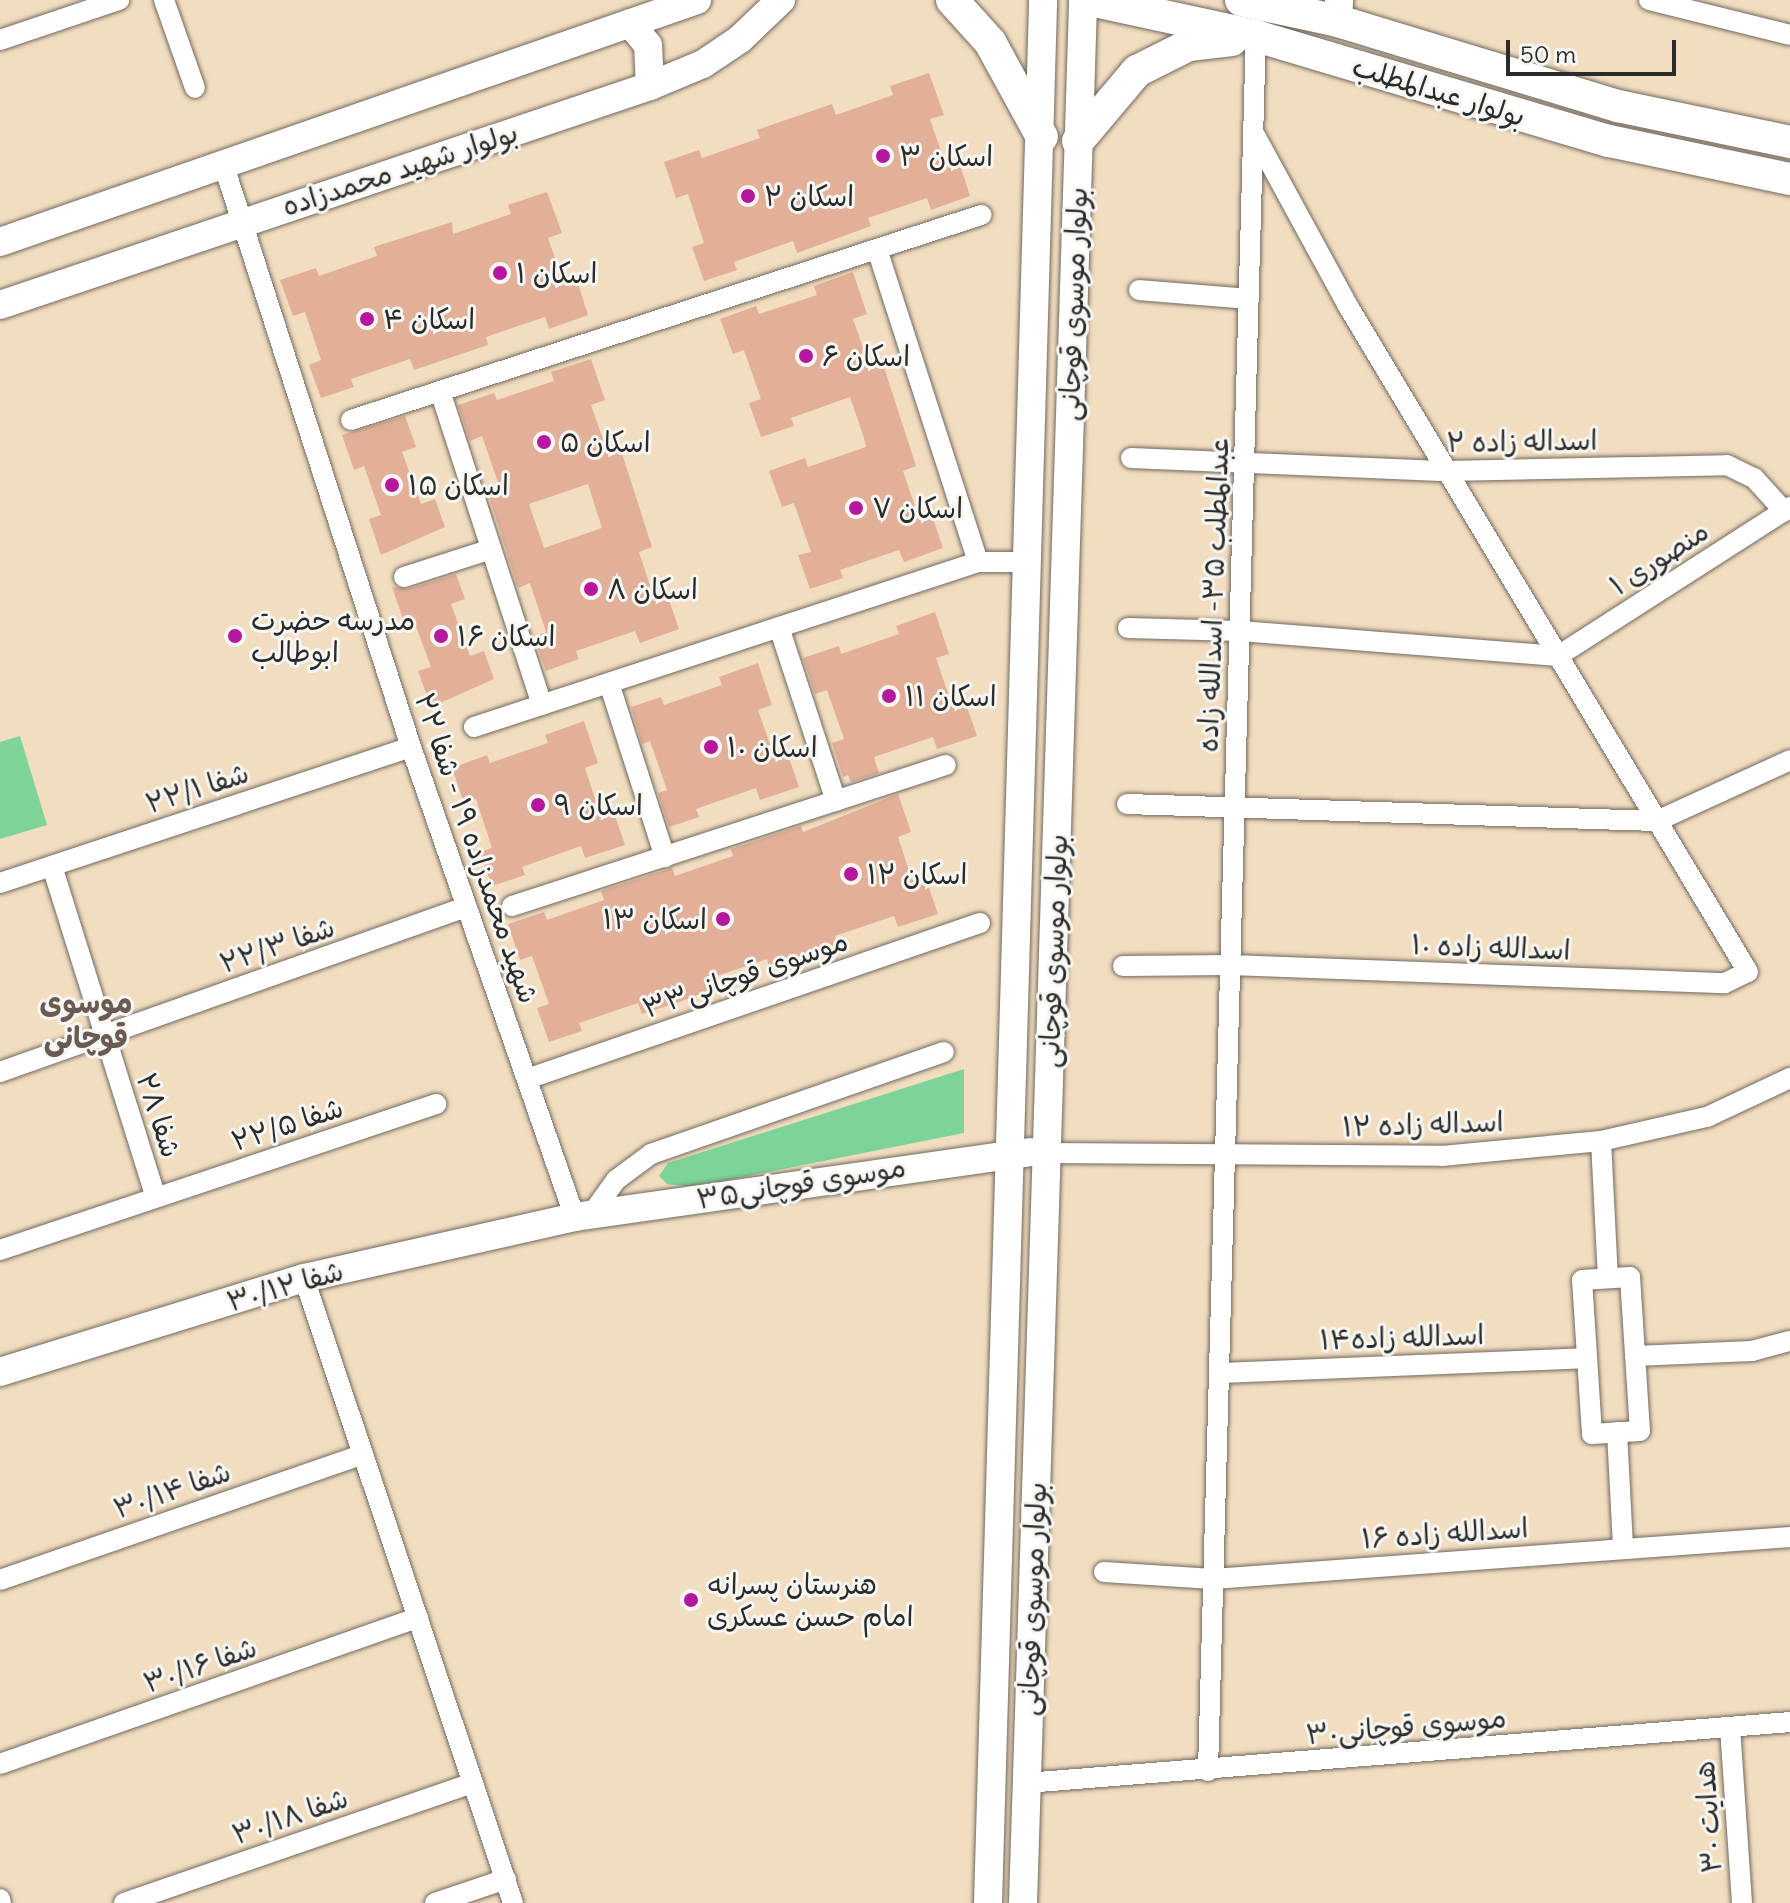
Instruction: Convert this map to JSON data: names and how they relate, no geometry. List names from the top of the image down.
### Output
{
  "streets": {
    "main road": ["بولوار عبدالمطلب"],
    "street": [
      "بولوار شهید محمدزاده",
      "بولوار موسوی قوچانی",
      "اسداله زاده ۲",
      "منصوری ۱",
      "عبدالمطلب ۳۵- اسدالله زاده",
      "۲۲/۱ شفا",
      "شهید محمدزاده ۱۹ - شفا ۲۲",
      "شفا ۲۲/۳",
      "اسدالله زاده ۱۰",
      "موسوی قوچانی۳۳",
      "شفا ۲۸",
      "شفا ۲۲/۵",
      "اسداله زاده ۱۲",
      "موسوی قوچانی۳۵",
      "شفا ۳۰/۱۲",
      "اسدالله زاده۱۴",
      "شفا ۳۰/۱۴",
      "اسدالله زاده ۱۶",
      "شفا ۳۰/۱۶",
      "موسوی قوچانی۳۰",
      "شفا ۳۰/۱۸",
      "هدایت ۳۰"
    ]
  },
  "crossings": [
    ["بولوار عبدالمطلب", "عبدالمطلب ۳۵- اسدالله زاده"],
    ["بولوار شهید محمدزاده", "شهید محمدزاده ۱۹ - شفا ۲۲"],
    ["بولوار موسوی قوچانی", "اسداله زاده ۱۲"],
    ["بولوار موسوی قوچانی", "موسوی قوچانی۳۵"],
    ["بولوار موسوی قوچانی", "موسوی قوچانی۳۰"],
    ["اسداله زاده ۲", "منصوری ۱"],
    ["اسداله زاده ۲", "عبدالمطلب ۳۵- اسدالله زاده"],
    ["عبدالمطلب ۳۵- اسدالله زاده", "اسدالله زاده ۱۰"],
    ["عبدالمطلب ۳۵- اسدالله زاده", "اسداله زاده ۱۲"],
    ["عبدالمطلب ۳۵- اسدالله زاده", "اسدالله زاده۱۴"],
    ["عبدالمطلب ۳۵- اسدالله زاده", "اسدالله زاده ۱۶"],
    ["عبدالمطلب ۳۵- اسدالله زاده", "موسوی قوچانی۳۰"],
    ["۲۲/۱ شفا", "شهید محمدزاده ۱۹ - شفا ۲۲"],
    ["۲۲/۱ شفا", "شفا ۲۸"],
    ["شهید محمدزاده ۱۹ - شفا ۲۲", "شفا ۲۲/۳"],
    ["شهید محمدزاده ۱۹ - شفا ۲۲", "موسوی قوچانی۳۳"],
    ["شهید محمدزاده ۱۹ - شفا ۲۲", "موسوی قوچانی۳۵"],
    ["شهید محمدزاده ۱۹ - شفا ۲۲", "شفا ۳۰/۱۲"],
    ["شفا ۲۲/۳", "شفا ۲۸"],
    ["شفا ۲۸", "شفا ۲۲/۵"],
    ["اسداله زاده ۱۲", "موسوی قوچانی۳۵"],
    ["موسوی قوچانی۳۵", "شفا ۳۰/۱۲"],
    ["موسوی قوچانی۳۰", "هدایت ۳۰"]
  ],
  "districts": ["موسوی قوچانی"],
  "places": [
    "اسکان ۳",
    "اسکان ۲",
    "اسکان ۱",
    "اسکان ۴",
    "اسکان ۶",
    "اسکان ۵",
    "اسکان ۱۵",
    "اسکان ۷",
    "اسکان ۸",
    "مدرسه حضرت ابوطالب",
    "اسکان ۱۶",
    "اسکان ۱۱",
    "اسکان ۱۰",
    "اسکان ۹",
    "اسکان ۱۲",
    "اسکان ۱۳",
    "هنرستان پسرانه امام حسن عسکری"
  ],
  "scale_bar": "50 m"
}
